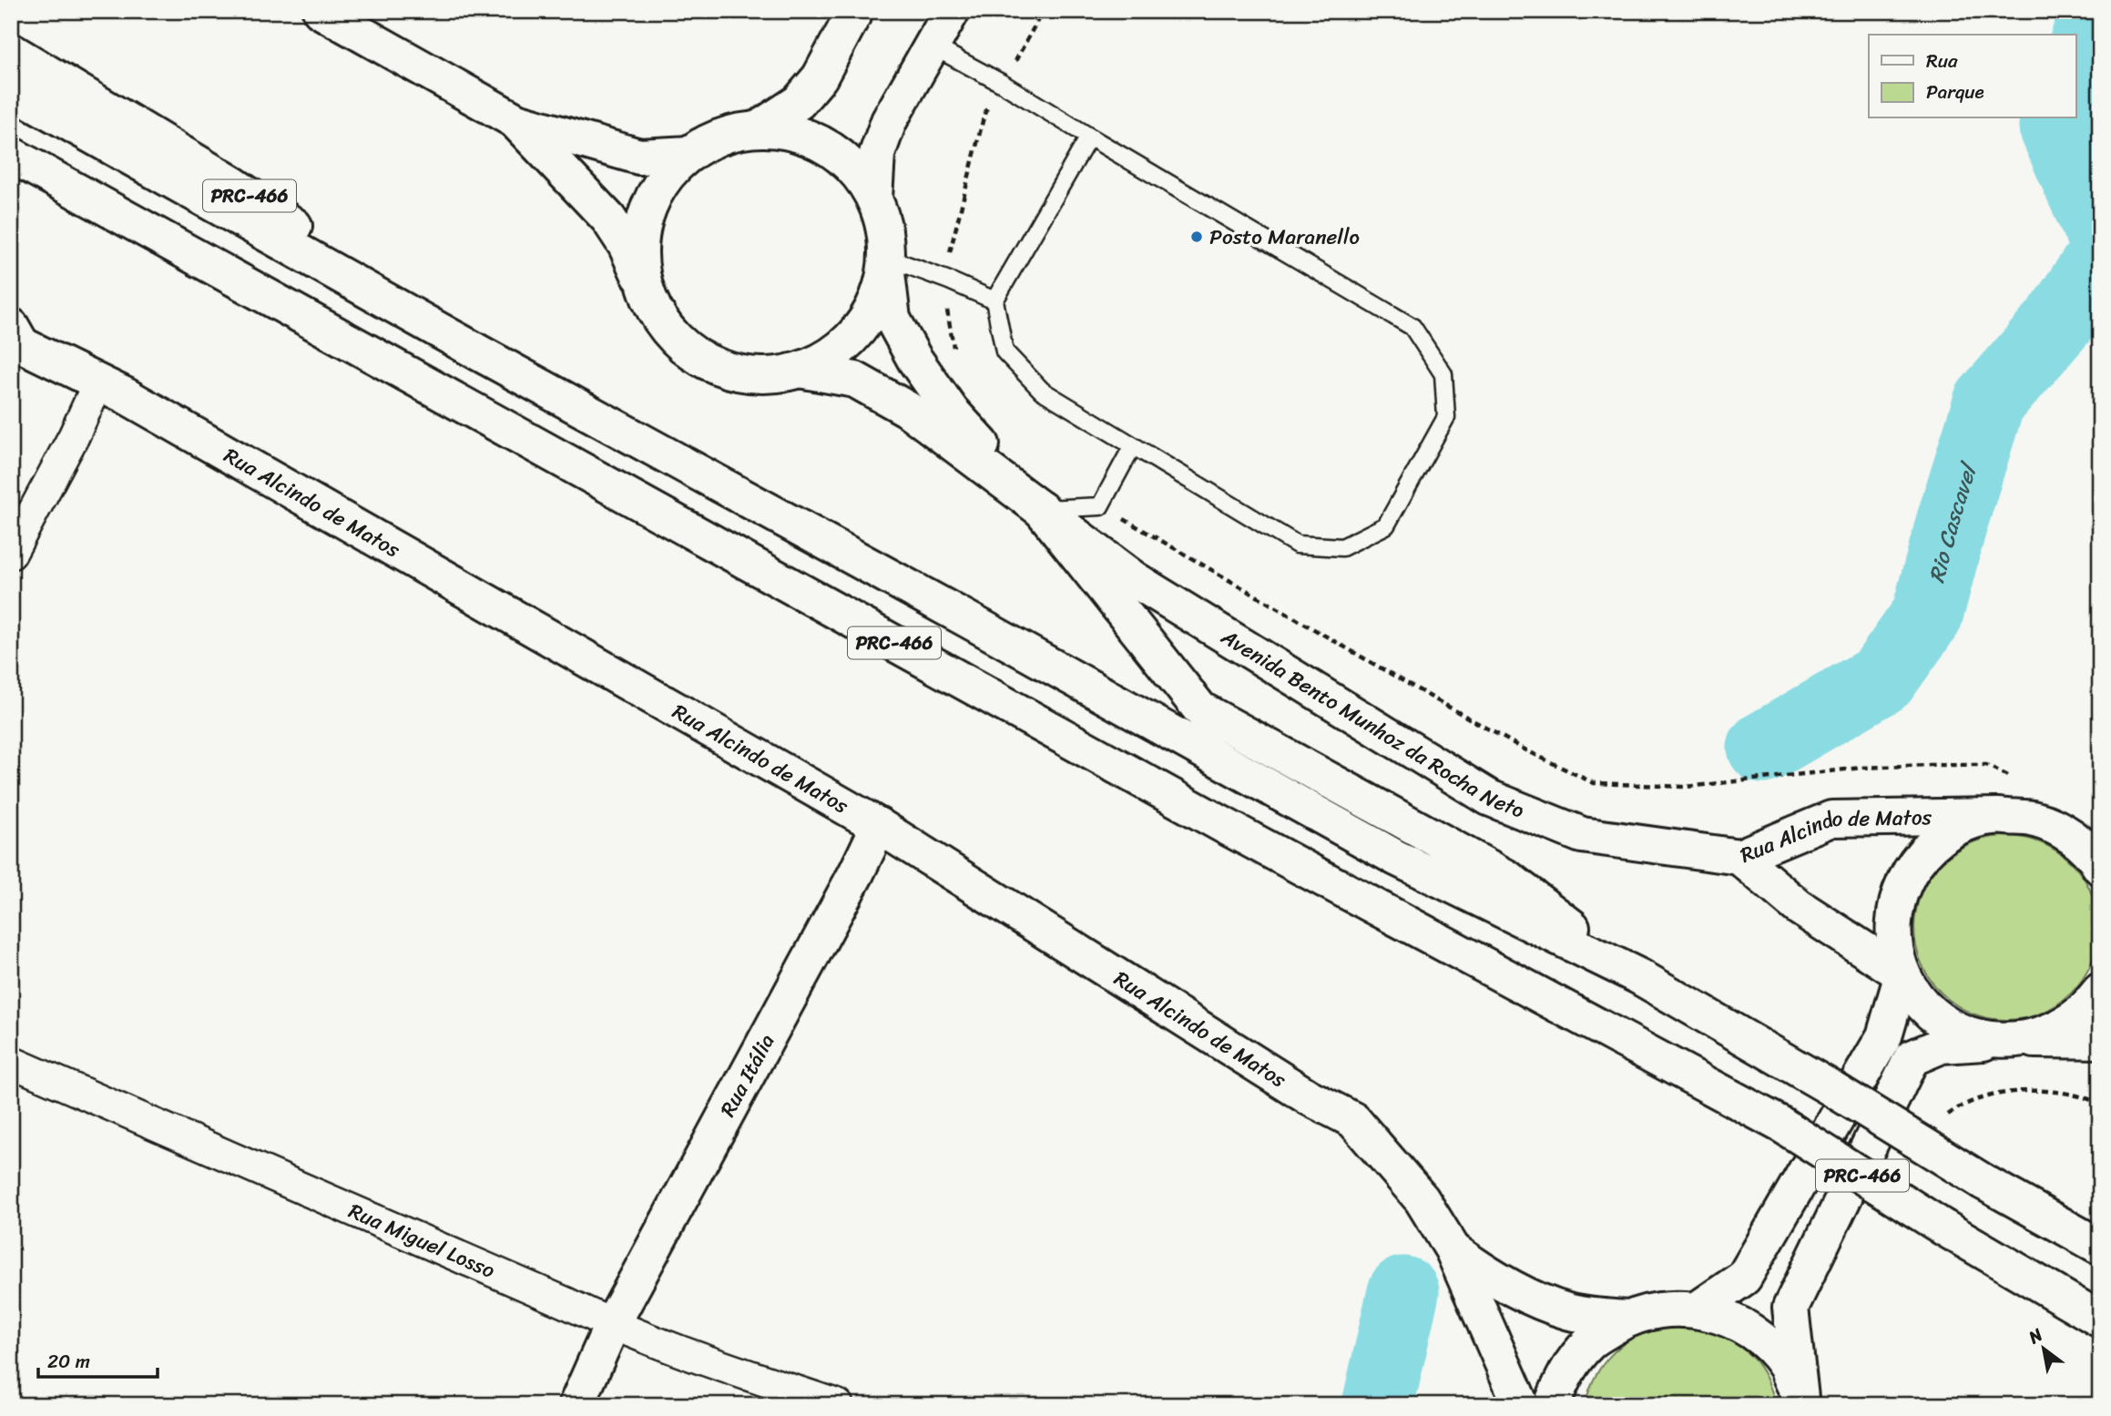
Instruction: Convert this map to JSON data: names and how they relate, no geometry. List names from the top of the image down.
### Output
{
  "streets": {
    "main road": [
      "PRC-466",
      "Rua Alcindo de Matos",
      "Avenida Bento Munhoz da Rocha Neto",
      "Rua Itália"
    ],
    "street": ["Rua Miguel Losso"]
  },
  "crossings": [
    ["PRC-466", "Avenida Bento Munhoz da Rocha Neto"],
    ["Rua Alcindo de Matos", "Avenida Bento Munhoz da Rocha Neto"],
    ["Rua Alcindo de Matos", "Rua Itália"],
    ["Rua Itália", "Rua Miguel Losso"]
  ],
  "water": ["Rio Cascavel"],
  "places": ["Posto Maranello"],
  "legend": ["Rua", "Parque"],
  "scale_bar": "20 m",
  "north": "top left"
}
